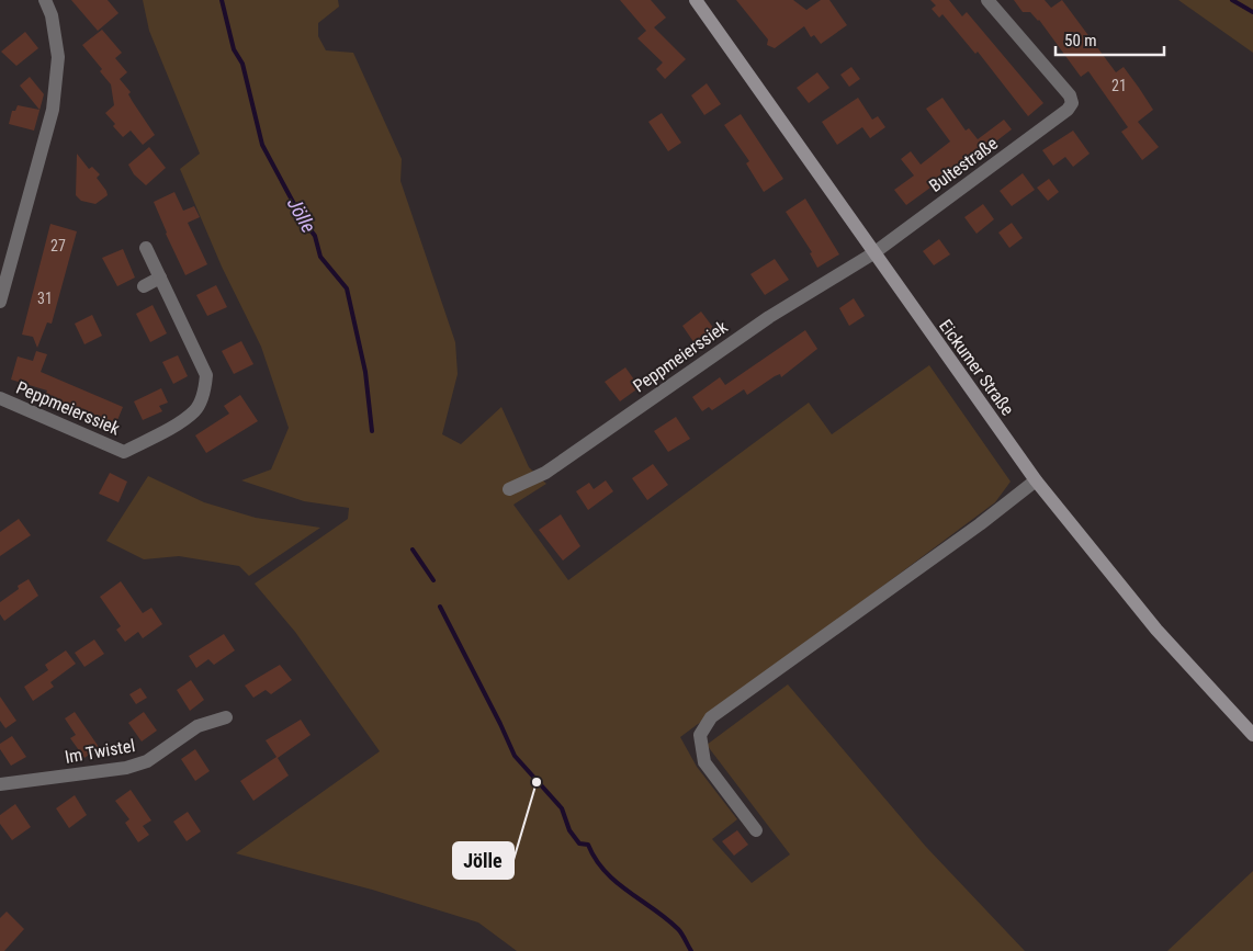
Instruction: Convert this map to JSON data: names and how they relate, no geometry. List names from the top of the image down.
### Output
{
  "streets": {
    "main road": ["Eickumer Straße"],
    "street": ["Bultestraße", "Peppmeierssiek", "Im Twistel"]
  },
  "crossings": [
    ["Bultestraße", "Peppmeierssiek"],
    ["Bultestraße", "Eickumer Straße"],
    ["Peppmeierssiek", "Eickumer Straße"]
  ],
  "water": ["Jölle"],
  "places": ["Jölle"],
  "house_numbers": ["21", "27", "31"],
  "scale_bar": "50 m"
}
